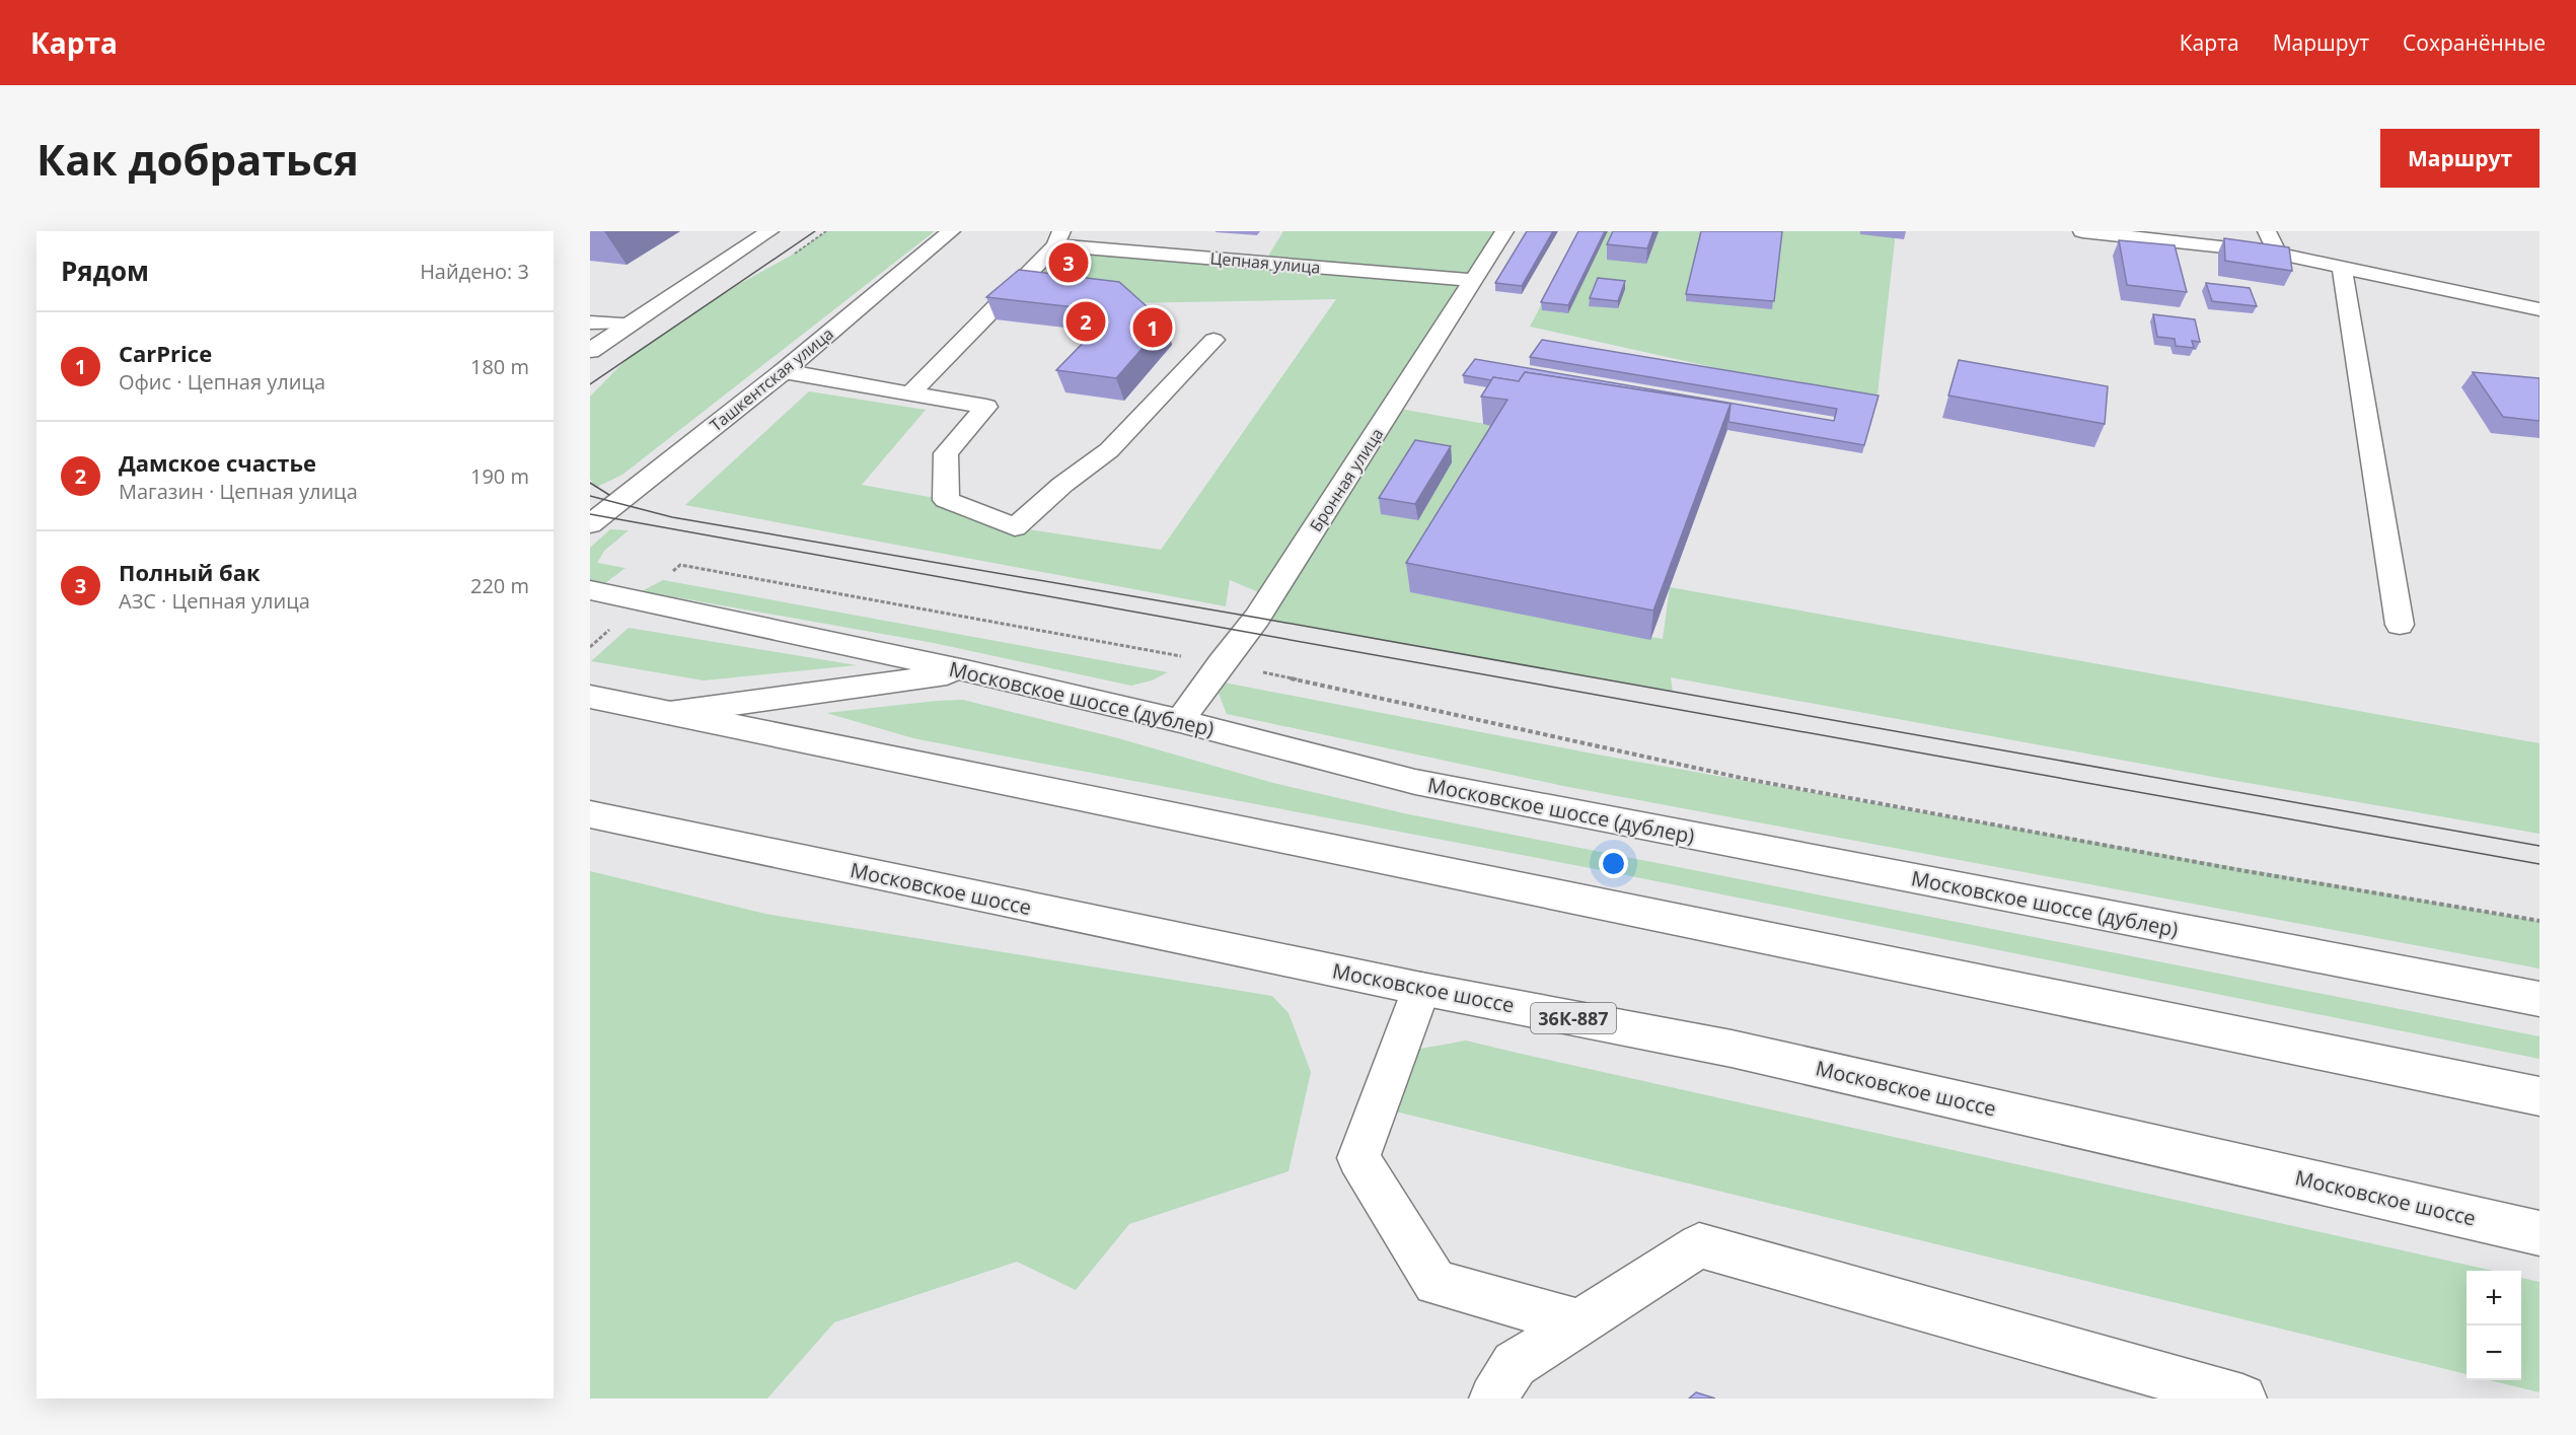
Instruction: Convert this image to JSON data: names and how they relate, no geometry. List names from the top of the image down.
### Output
{
  "streets": {
    "main road": [
      "Цепная улица",
      "Ташкентская улица",
      "Бронная улица",
      "Московское шоссе (дублер)",
      "Московское шоссе",
      "36К-887"
    ]
  },
  "crossings": [
    ["Цепная улица", "Бронная улица"],
    ["Бронная улица", "Московское шоссе (дублер)"]
  ],
  "page": {
    "header": "Карта",
    "nav": ["Карта", "Маршрут", "Сохранённые"],
    "buttons": "Маршрут",
    "title": "Как добраться",
    "heading": ["Рядом", "Найдено: 3"],
    "pins": ["3", "2", "1"],
    "list": [
      {
        "mark": "1",
        "name": "CarPrice",
        "note": "Офис · Цепная улица",
        "value": "180 m"
      },
      {
        "mark": "2",
        "name": "Дамское счастье",
        "note": "Магазин · Цепная улица",
        "value": "190 m"
      },
      {
        "mark": "3",
        "name": "Полный бак",
        "note": "АЗС · Цепная улица",
        "value": "220 m"
      }
    ],
    "map_buttons": ["+", "−"]
  }
}
